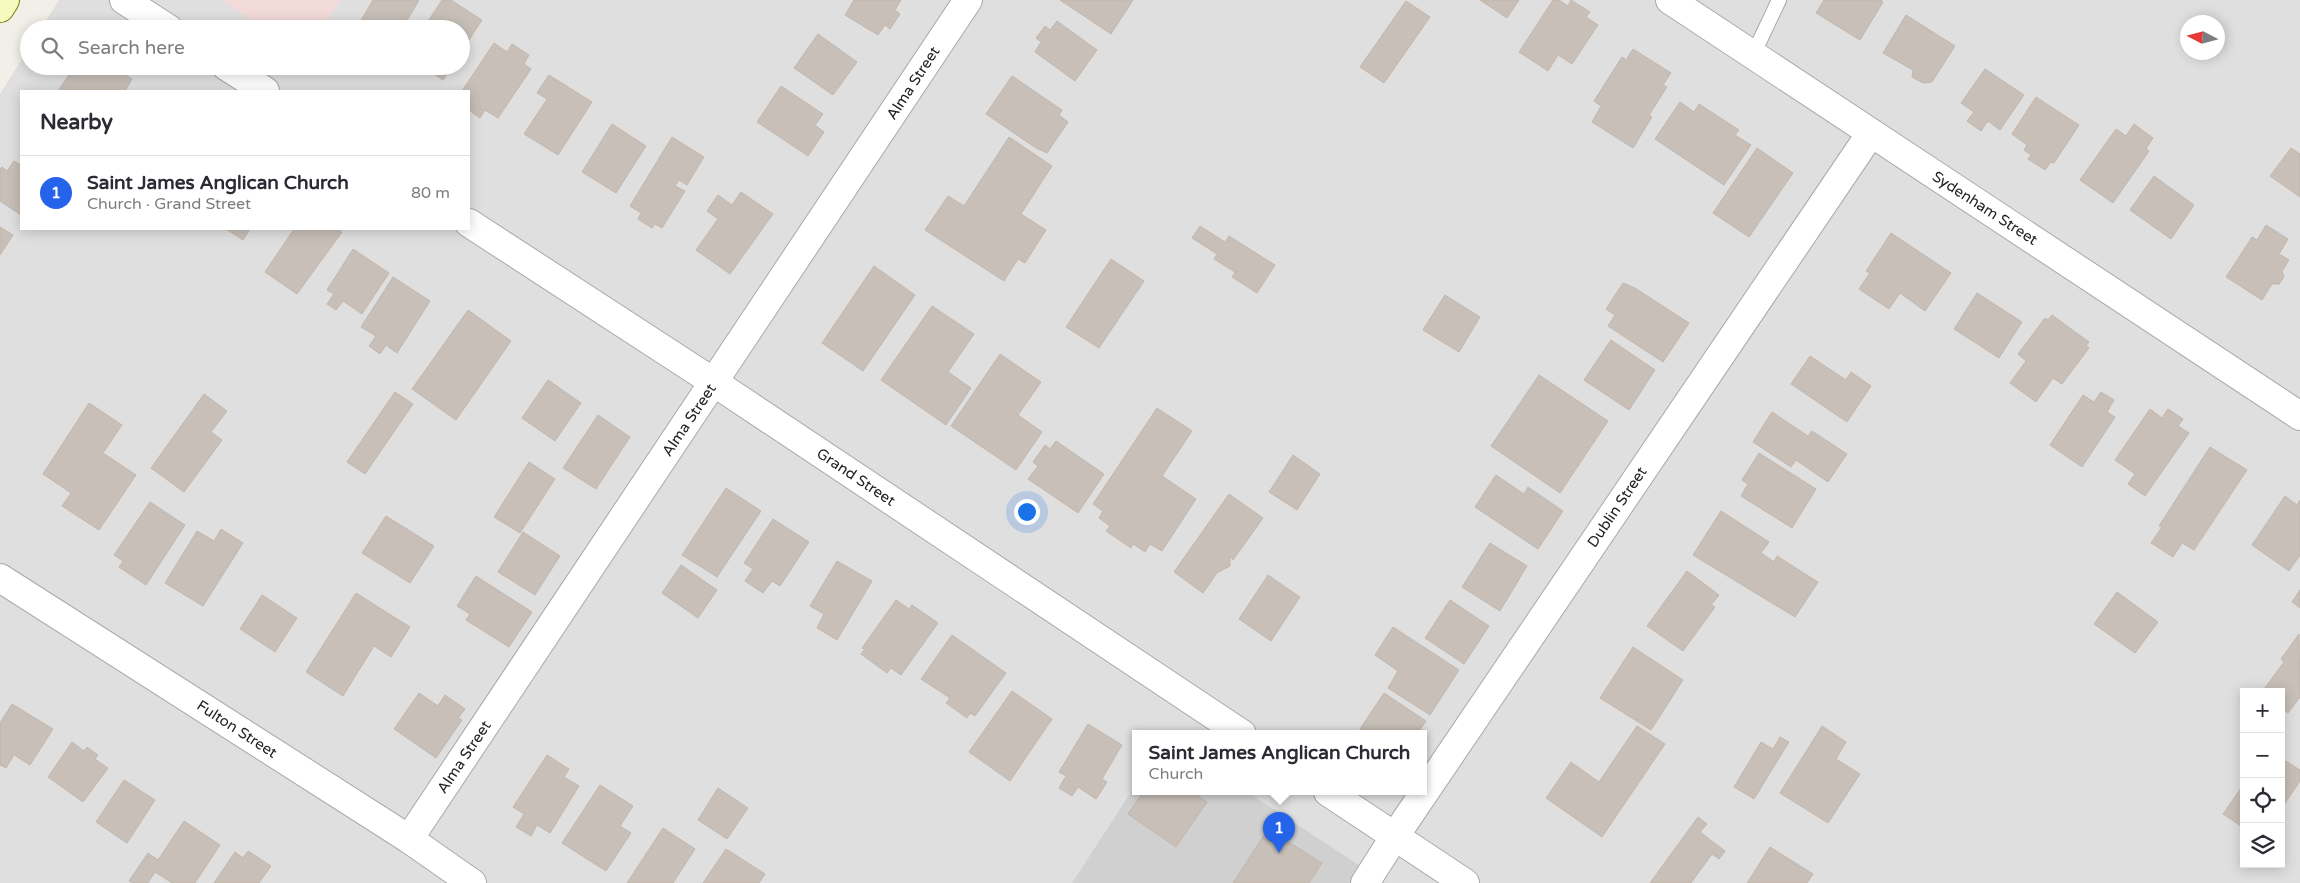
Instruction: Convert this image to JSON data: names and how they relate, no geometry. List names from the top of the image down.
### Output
{
  "streets": {
    "street": [
      "Alma Street",
      "Sydenham Street",
      "Grand Street",
      "Dublin Street",
      "Fulton Street"
    ]
  },
  "crossings": [
    ["Alma Street", "Grand Street"],
    ["Alma Street", "Fulton Street"],
    ["Sydenham Street", "Dublin Street"]
  ],
  "north": "left",
  "page": {
    "search": "Search here",
    "heading": "Nearby",
    "list": [
      {
        "mark": "1",
        "name": "Saint James Anglican Church",
        "note": "Church · Grand Street",
        "value": "80 m"
      }
    ],
    "map_buttons": ["+", "−"],
    "popup": ["Saint James Anglican Church", "Church"],
    "pins": "1"
  }
}
